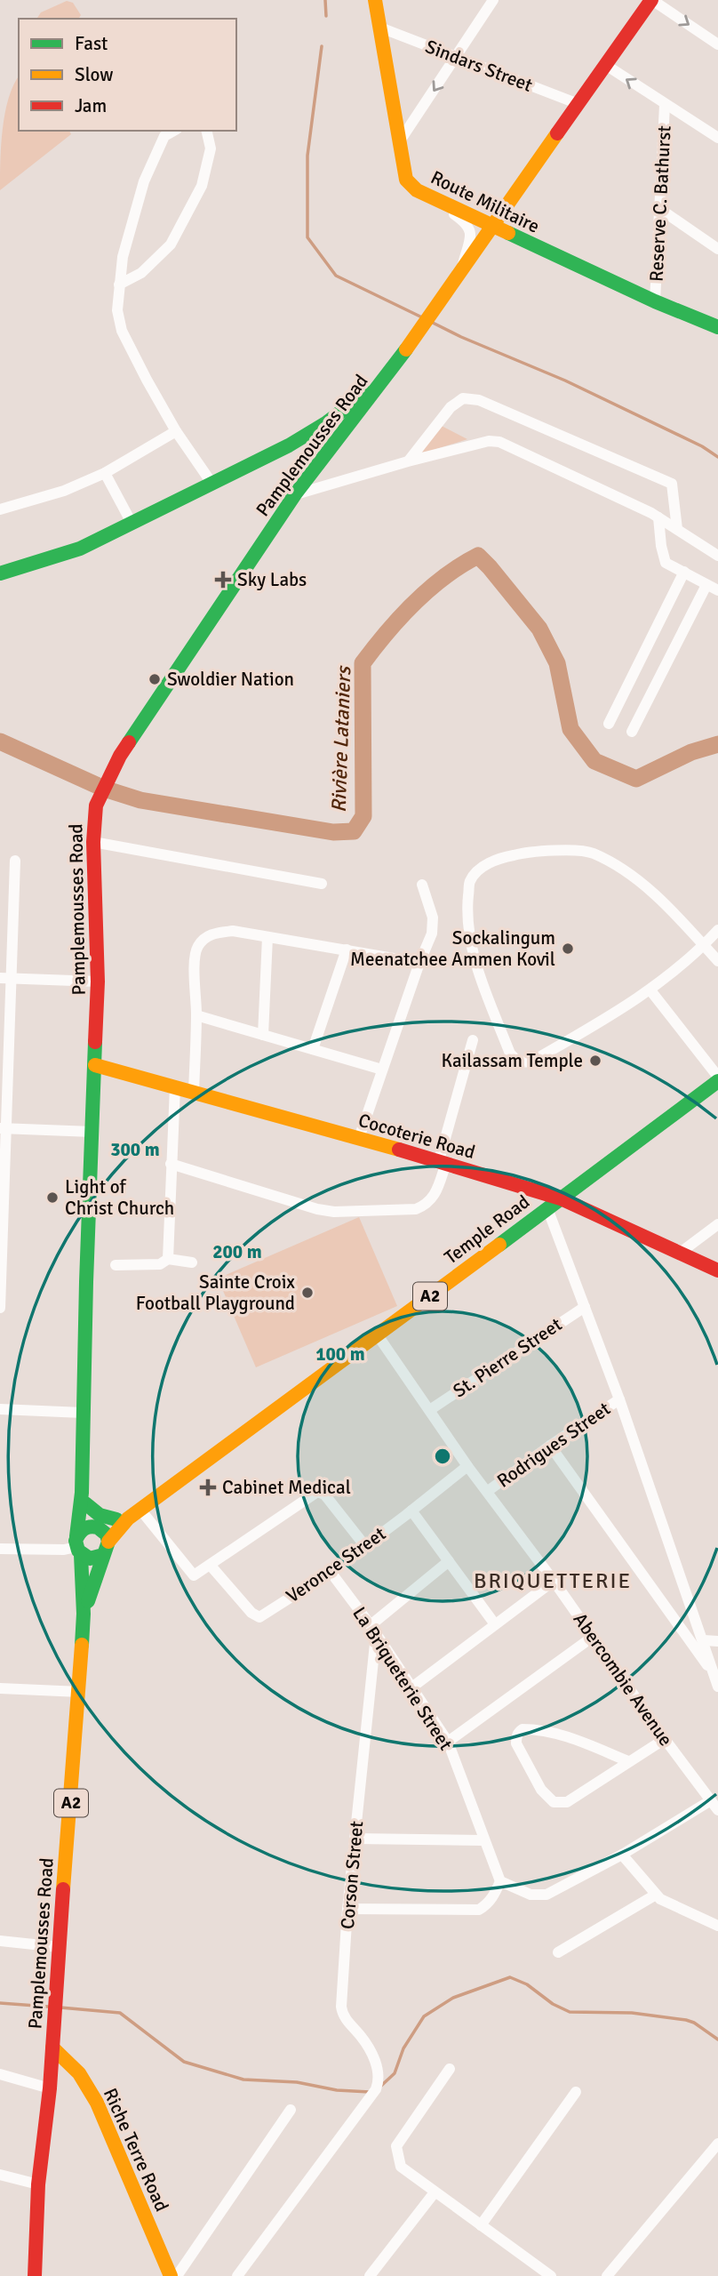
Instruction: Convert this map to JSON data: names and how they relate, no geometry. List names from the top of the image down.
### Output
{
  "streets": {
    "main road": [
      "Route Militaire",
      "Pamplemousses Road",
      "Cocoterie Road",
      "Temple Road",
      "A2",
      "Riche Terre Road"
    ],
    "street": [
      "Sindars Street",
      "Reserve C. Bathurst",
      "St. Pierre Street",
      "Rodrigues Street",
      "Veronce Street",
      "La Briqueterie Street",
      "Abercombie Avenue",
      "Corson Street"
    ]
  },
  "crossings": [
    ["Sindars Street", "Route Militaire"],
    ["Sindars Street", "Pamplemousses Road"],
    ["Route Militaire", "Reserve C. Bathurst"],
    ["Route Militaire", "Pamplemousses Road"],
    ["Pamplemousses Road", "Cocoterie Road"],
    ["Pamplemousses Road", "Temple Road"],
    ["Pamplemousses Road", "A2"],
    ["Pamplemousses Road", "Riche Terre Road"],
    ["Cocoterie Road", "Temple Road"],
    ["Temple Road", "A2"],
    ["Temple Road", "Abercombie Avenue"],
    ["St. Pierre Street", "Abercombie Avenue"],
    ["Rodrigues Street", "Abercombie Avenue"],
    ["Veronce Street", "La Briqueterie Street"],
    ["Veronce Street", "Abercombie Avenue"],
    ["La Briqueterie Street", "Corson Street"]
  ],
  "districts": ["BRIQUETTERIE"],
  "water": ["Rivière Lataniers"],
  "places": {
    "health": ["Sky Labs", "Cabinet Medical"],
    "other": [
      "Swoldier Nation",
      "Sockalingum Meenatchee Ammen Kovil",
      "Kailassam Temple",
      "Light of Christ Church",
      "Sainte Croix Football Playground"
    ]
  },
  "legend": ["Fast", "Slow", "Jam"],
  "rings": ["300 m", "200 m", "100 m"]
}
